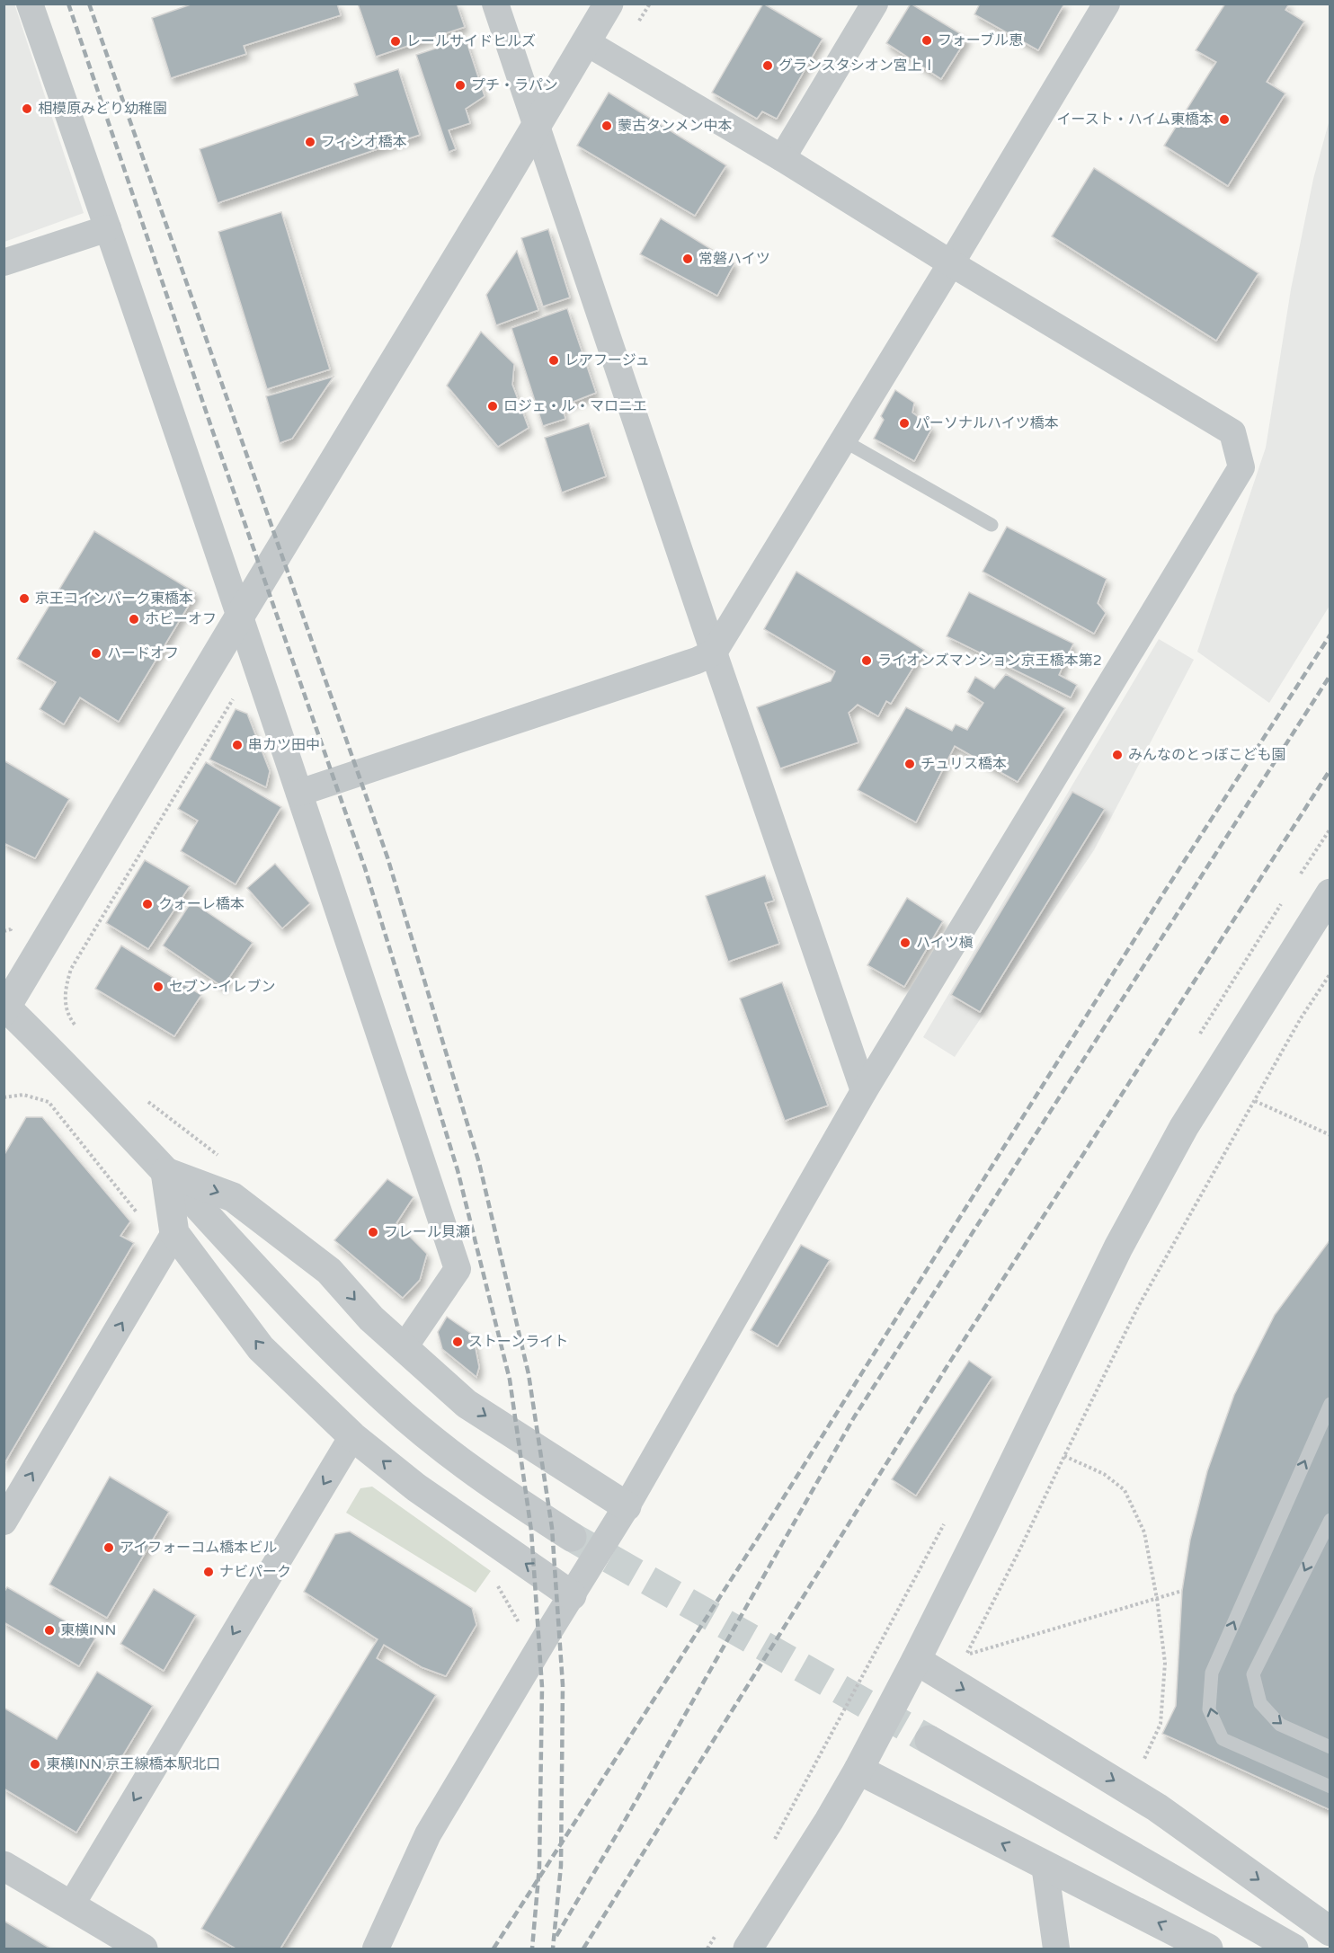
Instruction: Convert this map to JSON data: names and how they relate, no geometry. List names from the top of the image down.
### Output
{
  "places": [
    "フォーブル恵",
    "レールサイドヒルズ",
    "グランスタシオン宮上Ⅰ",
    "プチ・ラパン",
    "相模原みどり幼稚園",
    "イースト・ハイム東橋本",
    "蒙古タンメン中本",
    "フィシオ橋本",
    "常磐ハイツ",
    "レアフージュ",
    "ロジェ・ル・マロニエ",
    "パーソナルハイツ橋本",
    "京王コインパーク東橋本",
    "ホビーオフ",
    "ハードオフ",
    "ライオンズマンション京王橋本第2",
    "串カツ田中",
    "みんなのとっぽこども園",
    "チュリス橋本",
    "クォーレ橋本",
    "ハイツ槇",
    "セブン-イレブン",
    "フレール貝瀬",
    "ストーンライト",
    "アイフォーコム橋本ビル",
    "ナビパーク",
    "東横INN",
    "東横INN 京王線橋本駅北口"
  ]
}
